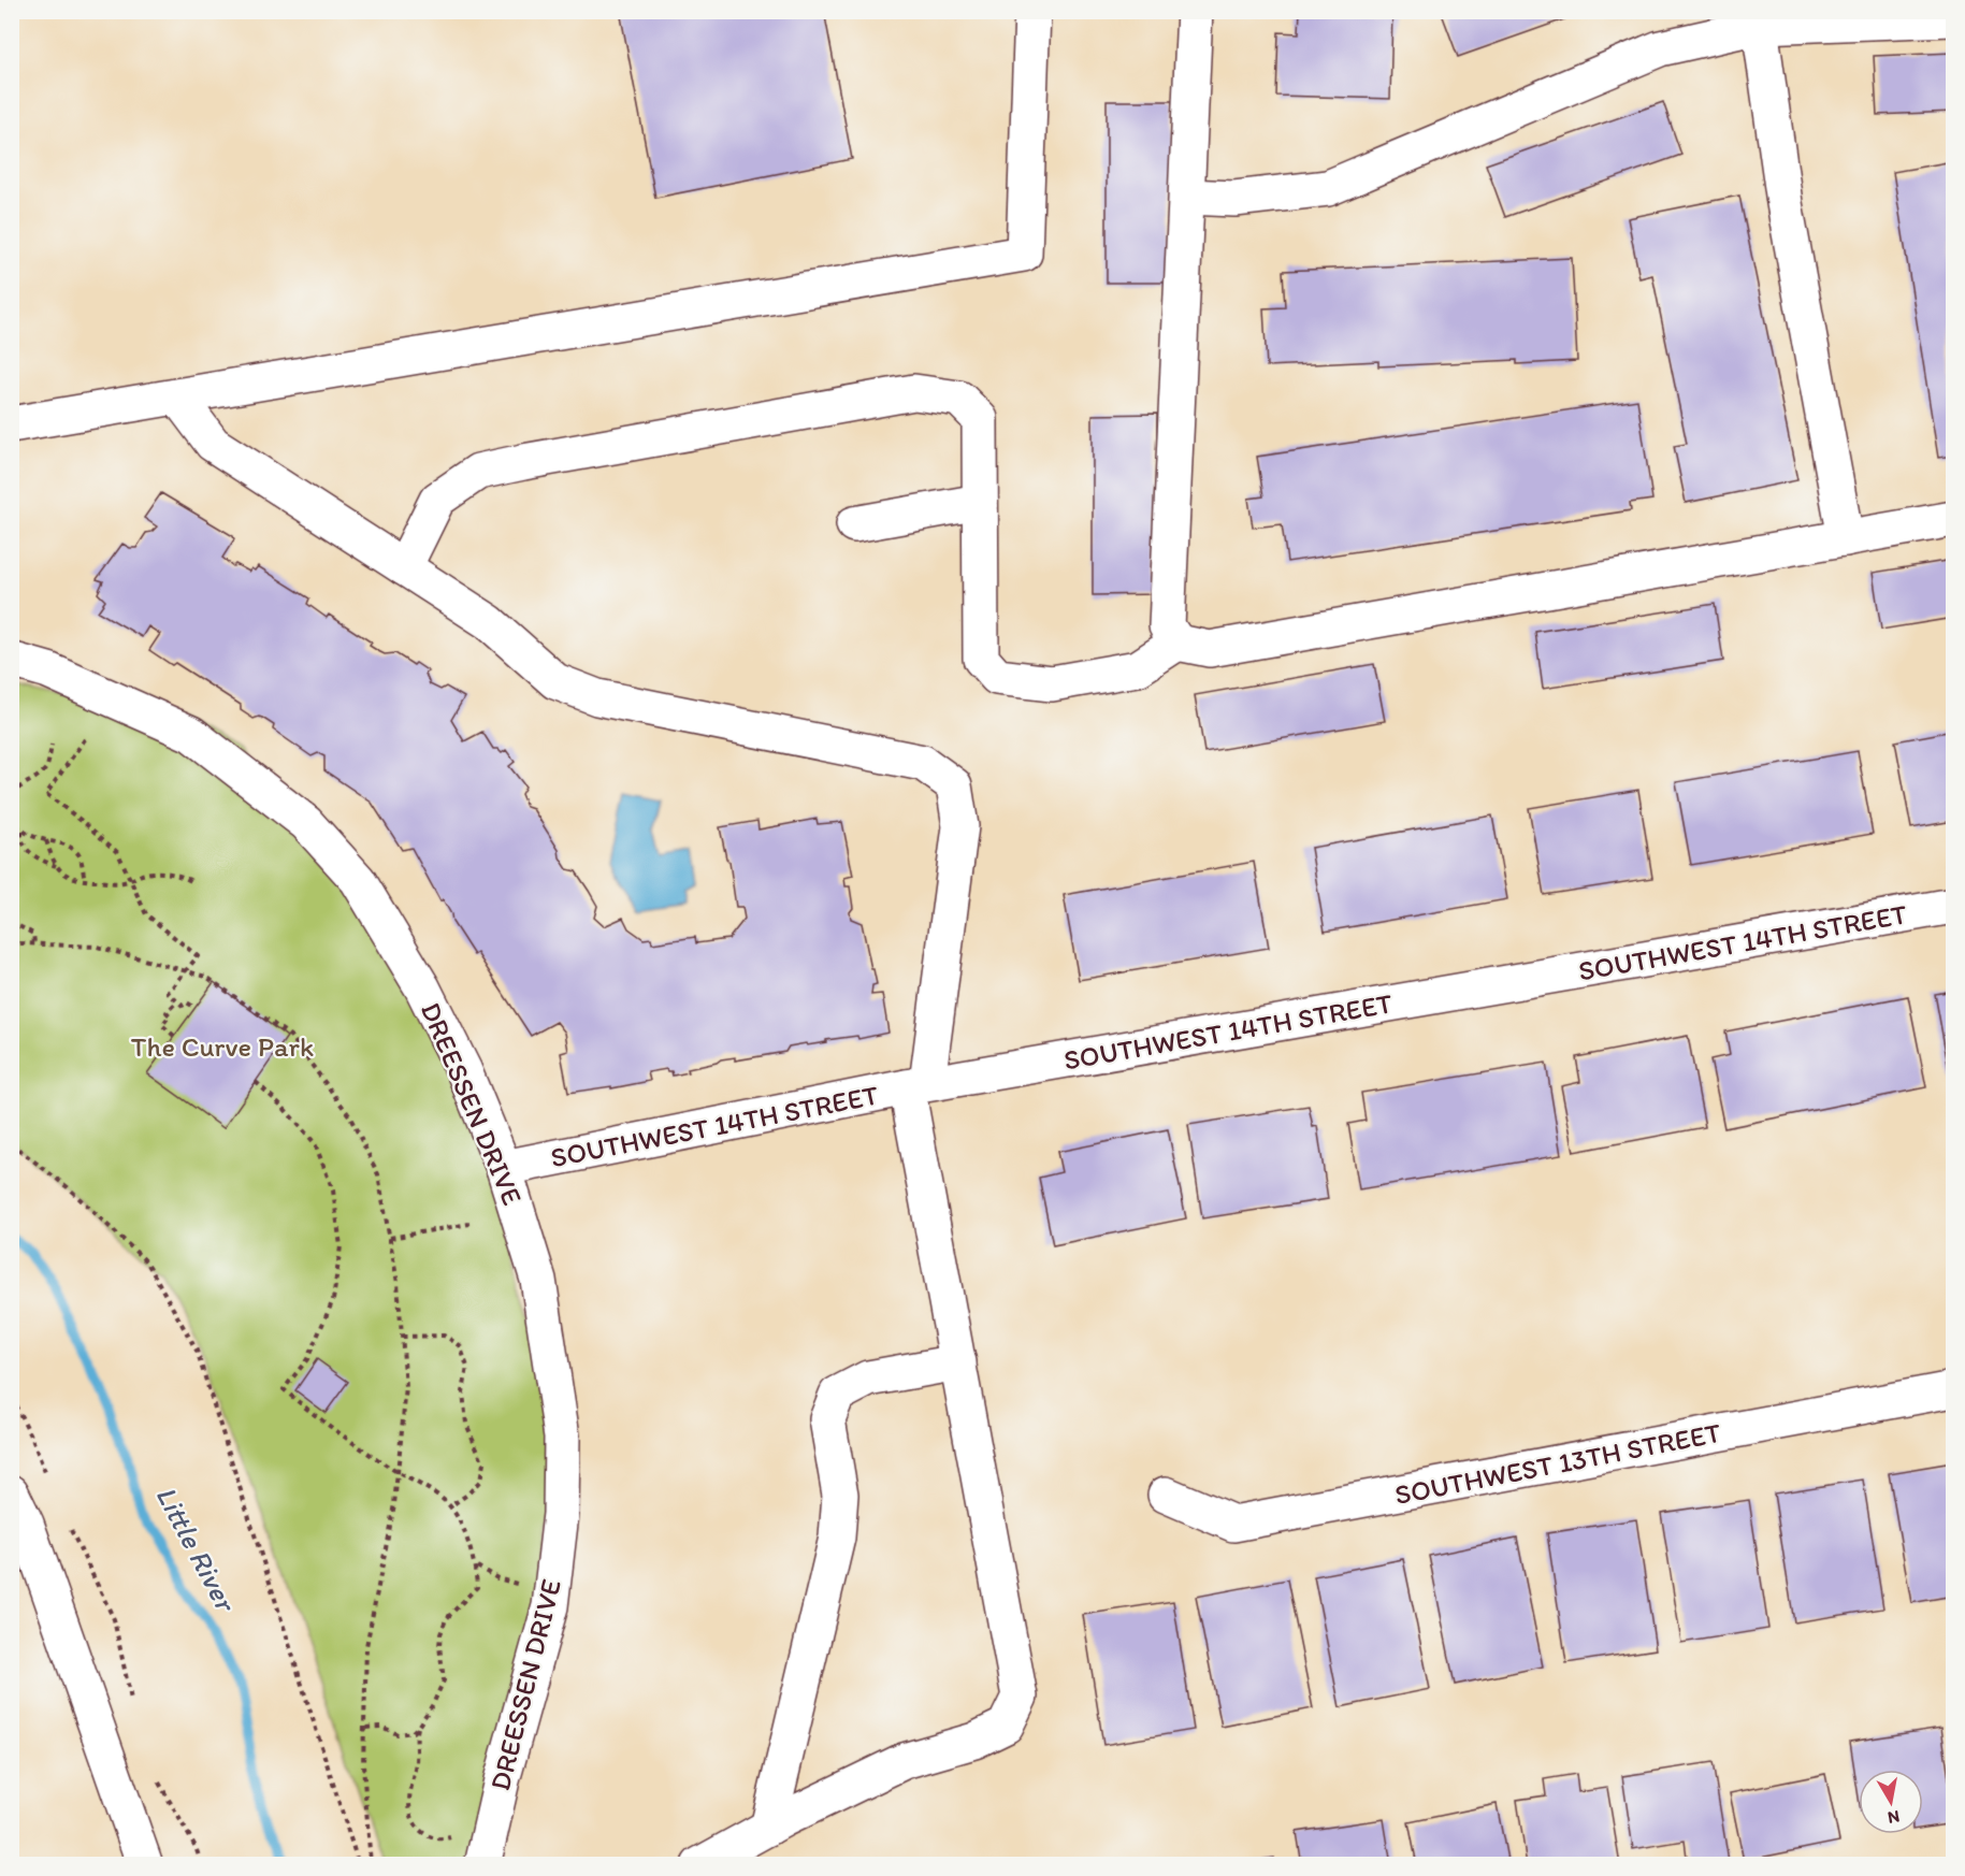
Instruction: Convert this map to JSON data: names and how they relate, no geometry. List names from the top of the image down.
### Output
{
  "streets": {
    "street": ["SOUTHWEST 14TH STREET", "DREESSEN DRIVE", "SOUTHWEST 13TH STREET"]
  },
  "crossings": [
    ["SOUTHWEST 14TH STREET", "DREESSEN DRIVE"]
  ],
  "water": ["Little River"],
  "parks": ["The Curve Park"],
  "north": "bottom"
}
